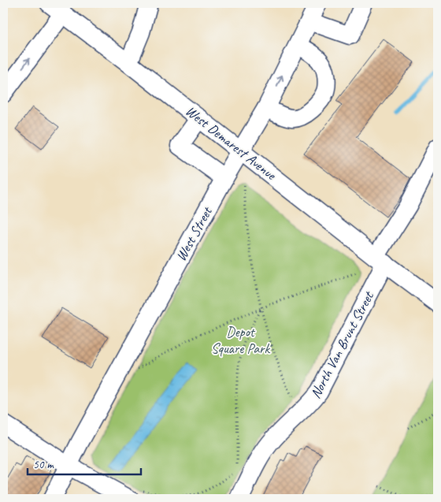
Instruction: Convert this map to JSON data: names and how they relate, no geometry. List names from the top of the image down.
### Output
{
  "streets": {
    "street": ["West Demarest Avenue", "West Street", "North Van Brunt Street"]
  },
  "crossings": [
    ["West Demarest Avenue", "West Street"],
    ["West Demarest Avenue", "North Van Brunt Street"]
  ],
  "parks": ["Depot Square Park"],
  "scale_bar": "50 m"
}
